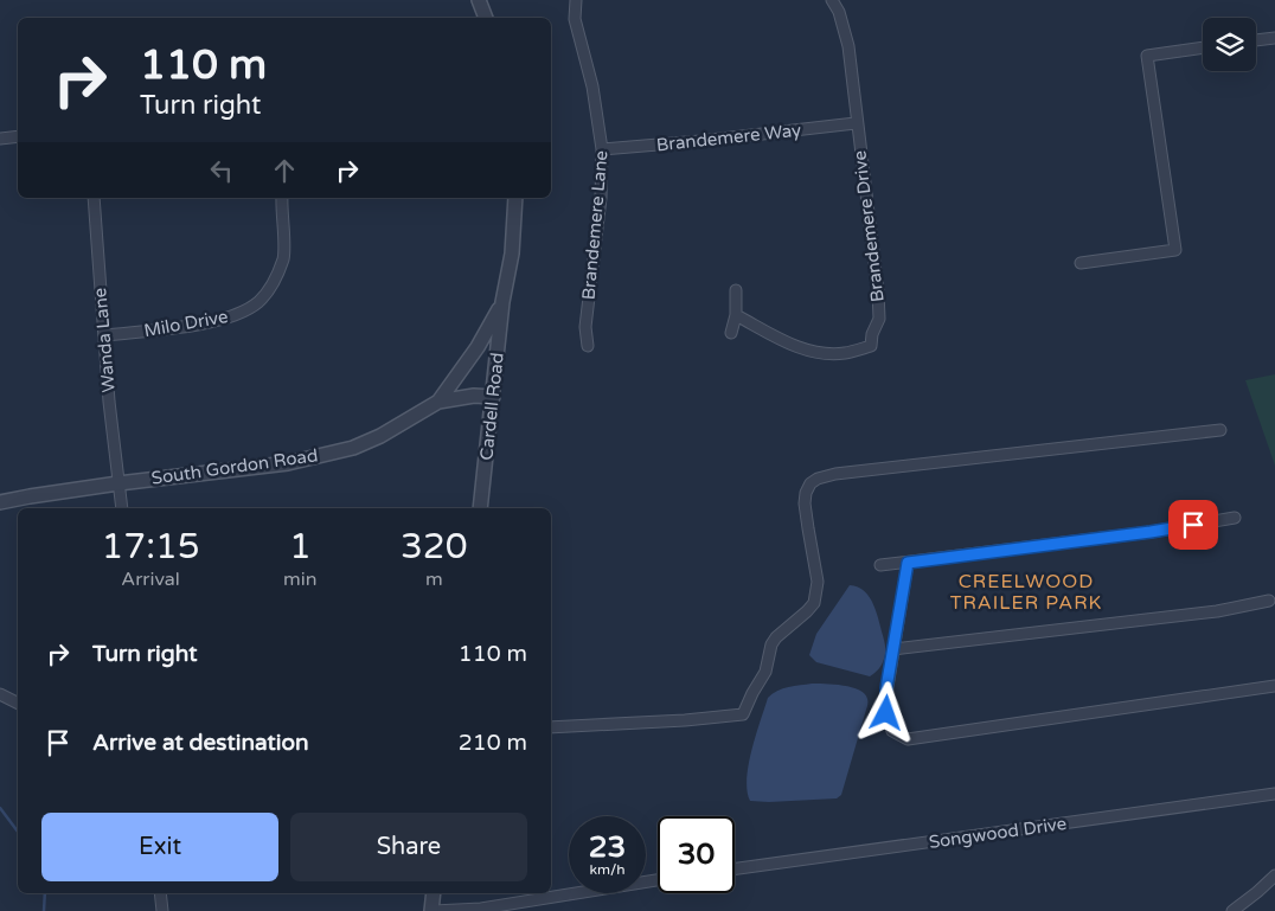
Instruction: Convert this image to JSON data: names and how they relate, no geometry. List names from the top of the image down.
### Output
{
  "streets": {
    "street": [
      "Brandemere Way",
      "Brandemere Lane",
      "Brandemere Drive",
      "Milo Drive",
      "Wanda Lane",
      "Cardell Road",
      "South Gordon Road",
      "Songwood Drive"
    ]
  },
  "crossings": [
    ["Brandemere Way", "Brandemere Lane"],
    ["Brandemere Way", "Brandemere Drive"],
    ["Milo Drive", "Wanda Lane"],
    ["Wanda Lane", "South Gordon Road"],
    ["Cardell Road", "South Gordon Road"]
  ],
  "districts": ["CREELWOOD TRAILER PARK"],
  "page": {
    "turn": ["110 m", "Turn right"],
    "eta": [
      "17:15",
      "Arrival",
      "1",
      "min",
      "320",
      "m"
    ],
    "list": [
      {
        "name": "Turn right",
        "value": "110 m"
      },
      {
        "name": "Arrive at destination",
        "value": "210 m"
      }
    ],
    "buttons": ["Exit", "Share"],
    "speed": "23 km/h",
    "limit": "30"
  }
}
